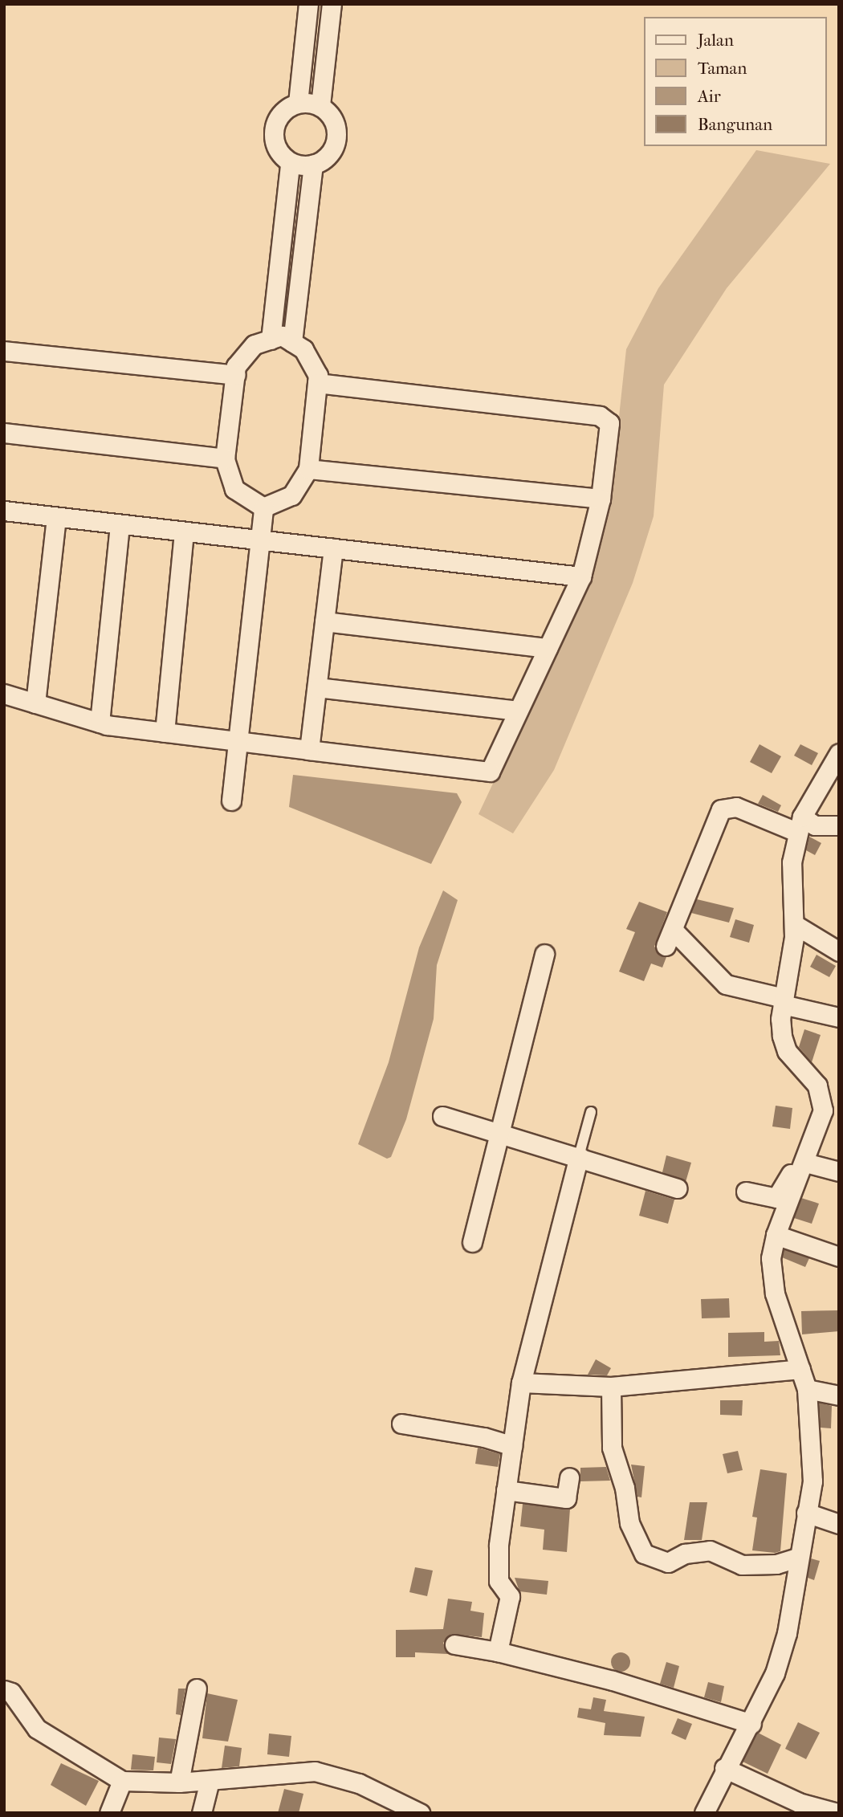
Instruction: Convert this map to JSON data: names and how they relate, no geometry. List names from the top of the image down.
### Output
{
  "legend": [
    "Jalan",
    "Taman",
    "Air",
    "Bangunan"
  ]
}
